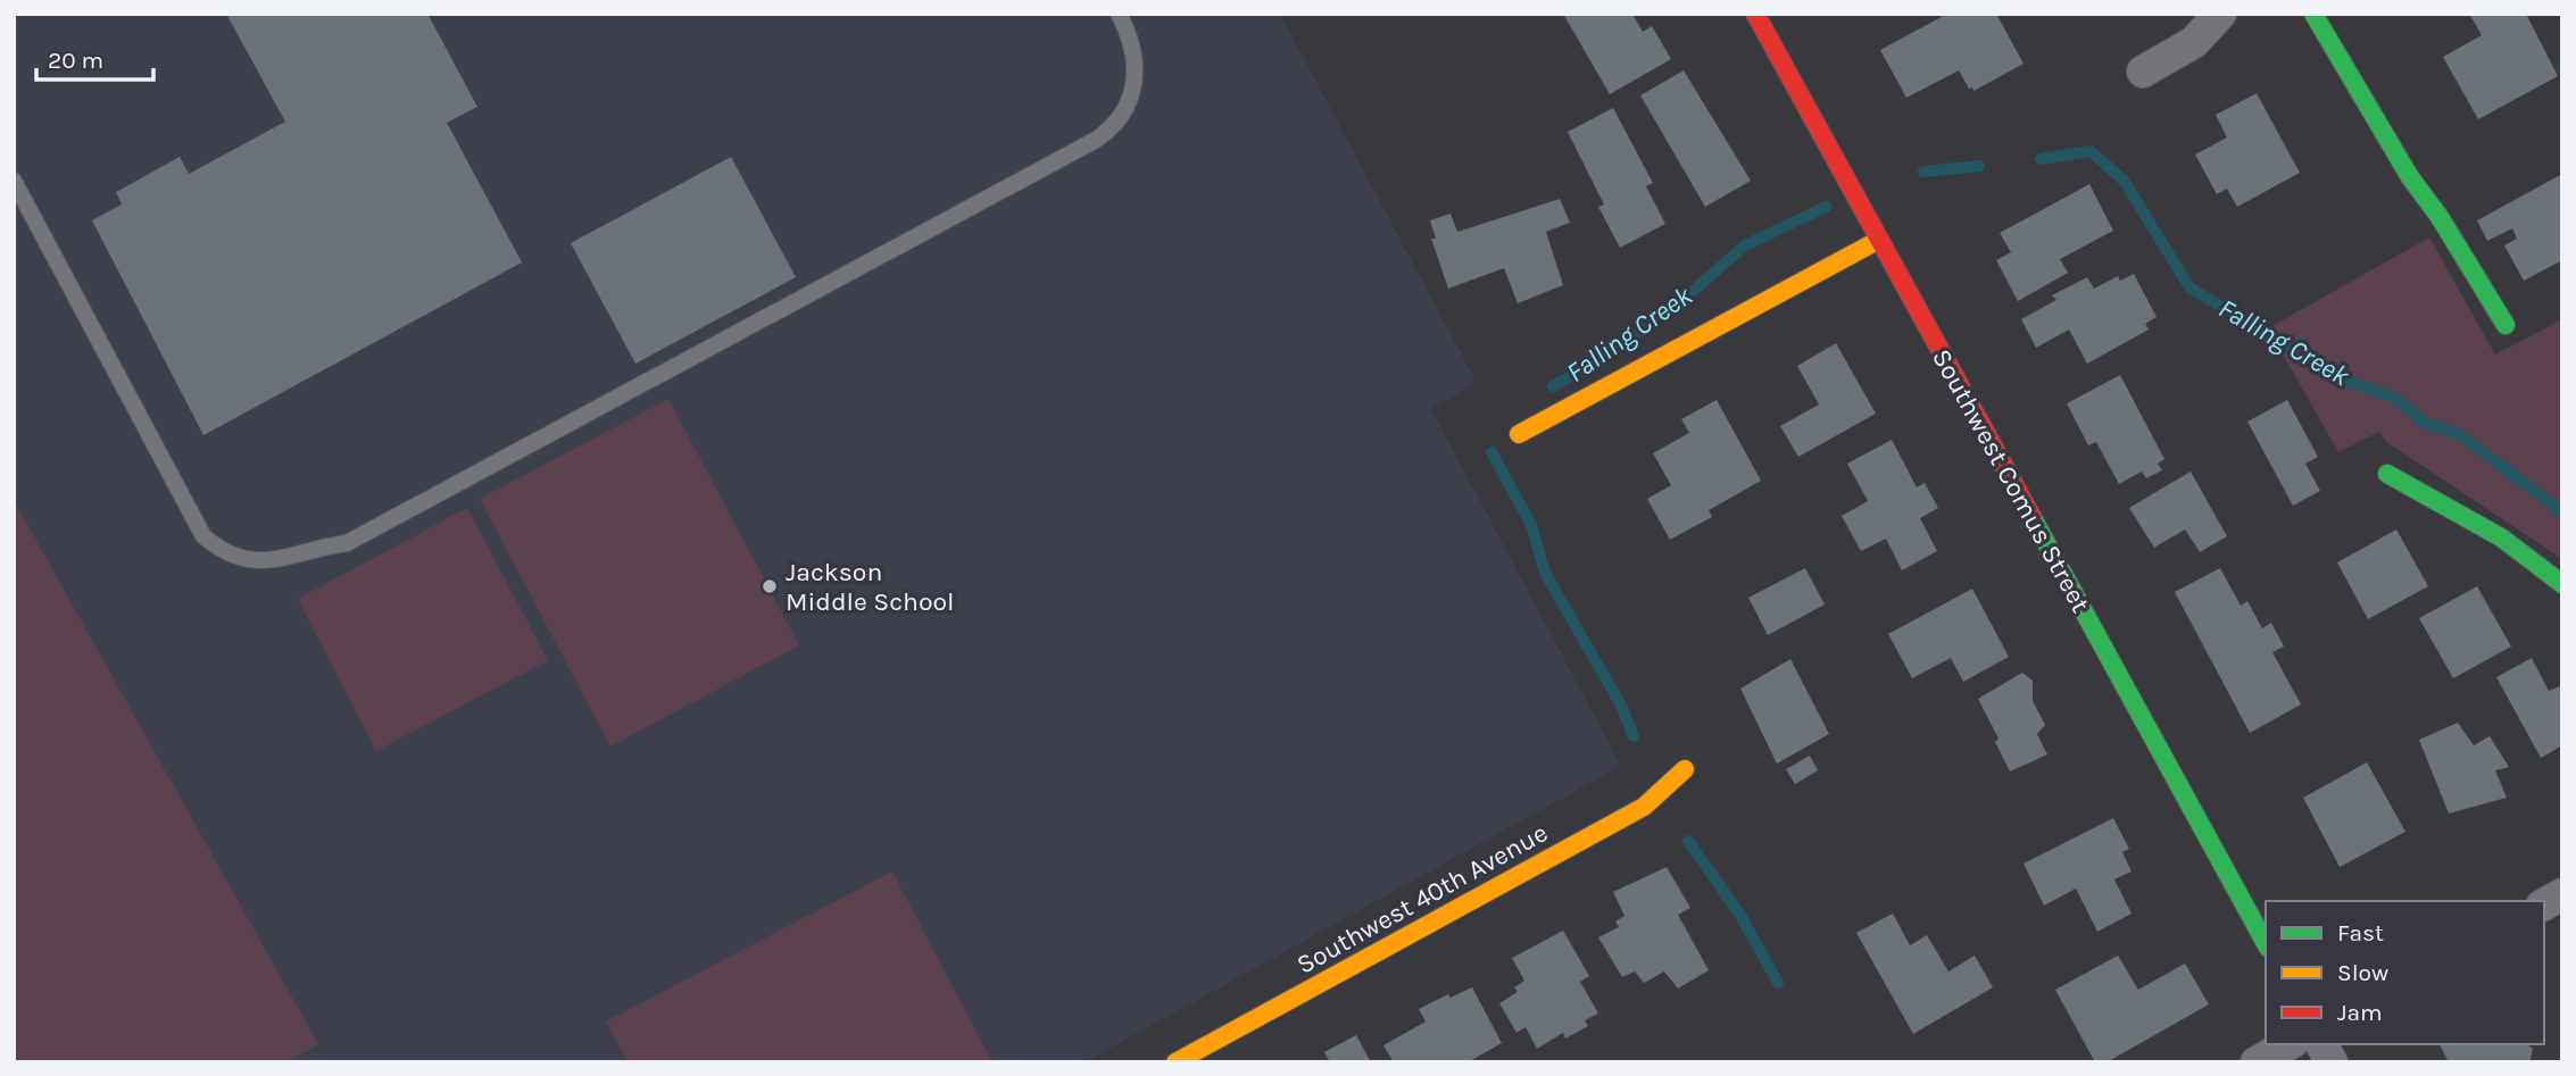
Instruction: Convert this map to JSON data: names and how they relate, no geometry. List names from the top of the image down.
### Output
{
  "streets": {
    "street": ["Southwest Comus Street", "Southwest 40th Avenue"]
  },
  "water": ["Falling Creek"],
  "places": ["Jackson Middle School"],
  "legend": ["Fast", "Slow", "Jam"],
  "scale_bar": "20 m"
}
